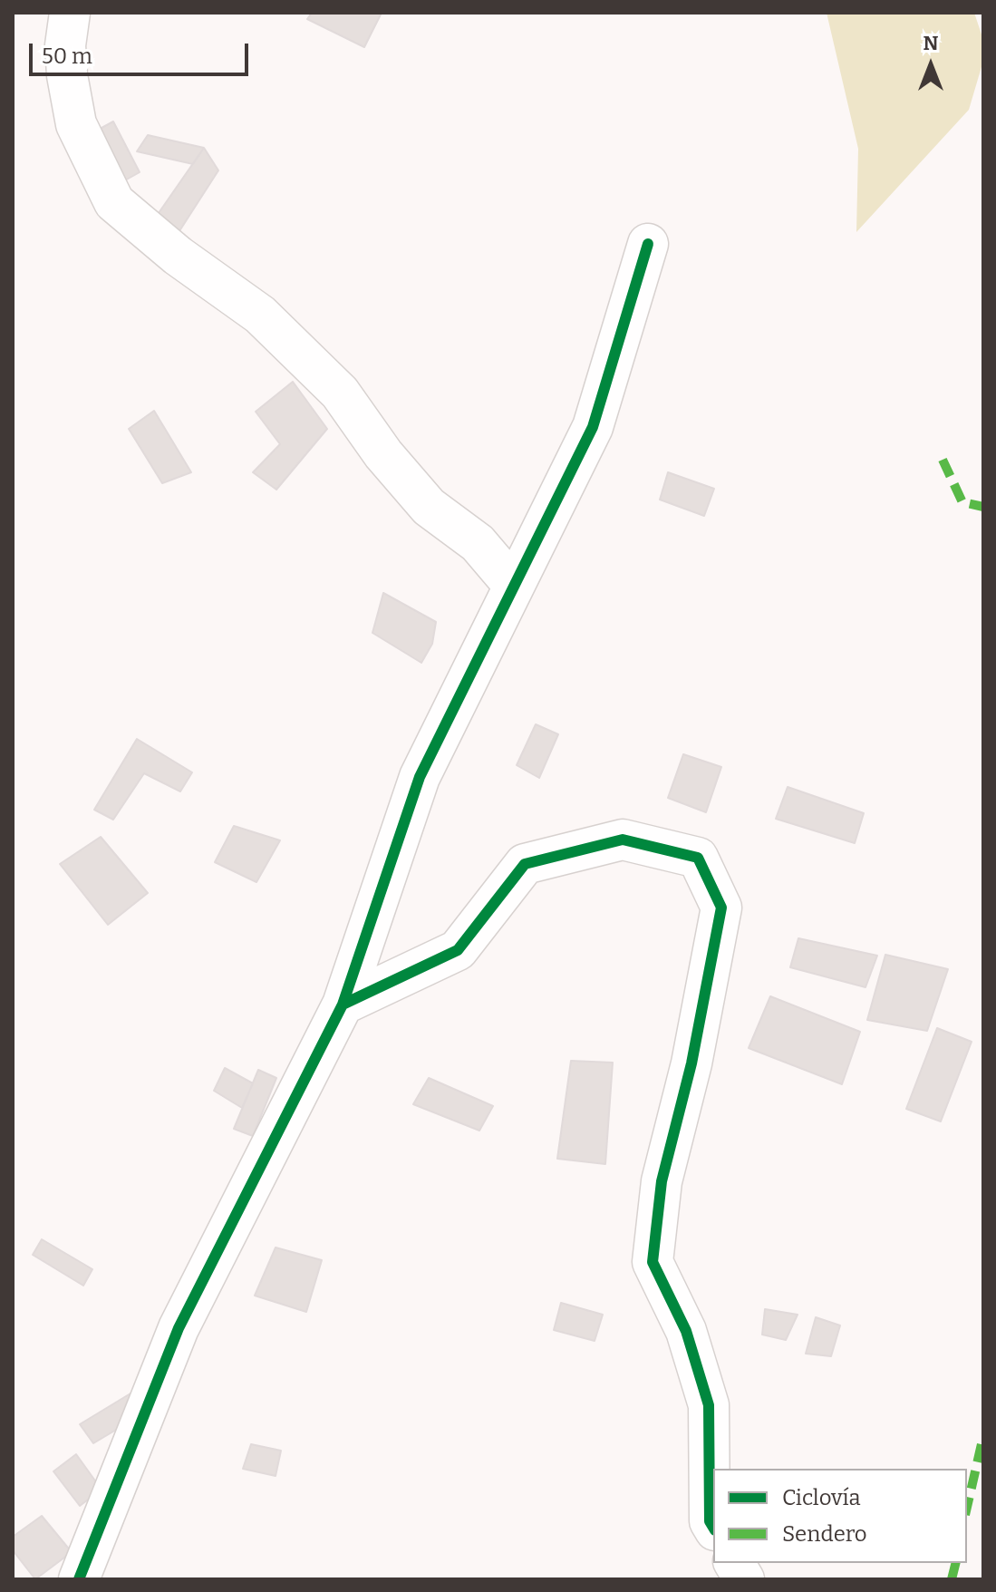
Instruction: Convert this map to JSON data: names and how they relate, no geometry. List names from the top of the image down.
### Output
{
  "legend": ["Ciclovía", "Sendero"],
  "scale_bar": "50 m",
  "north": "top"
}
